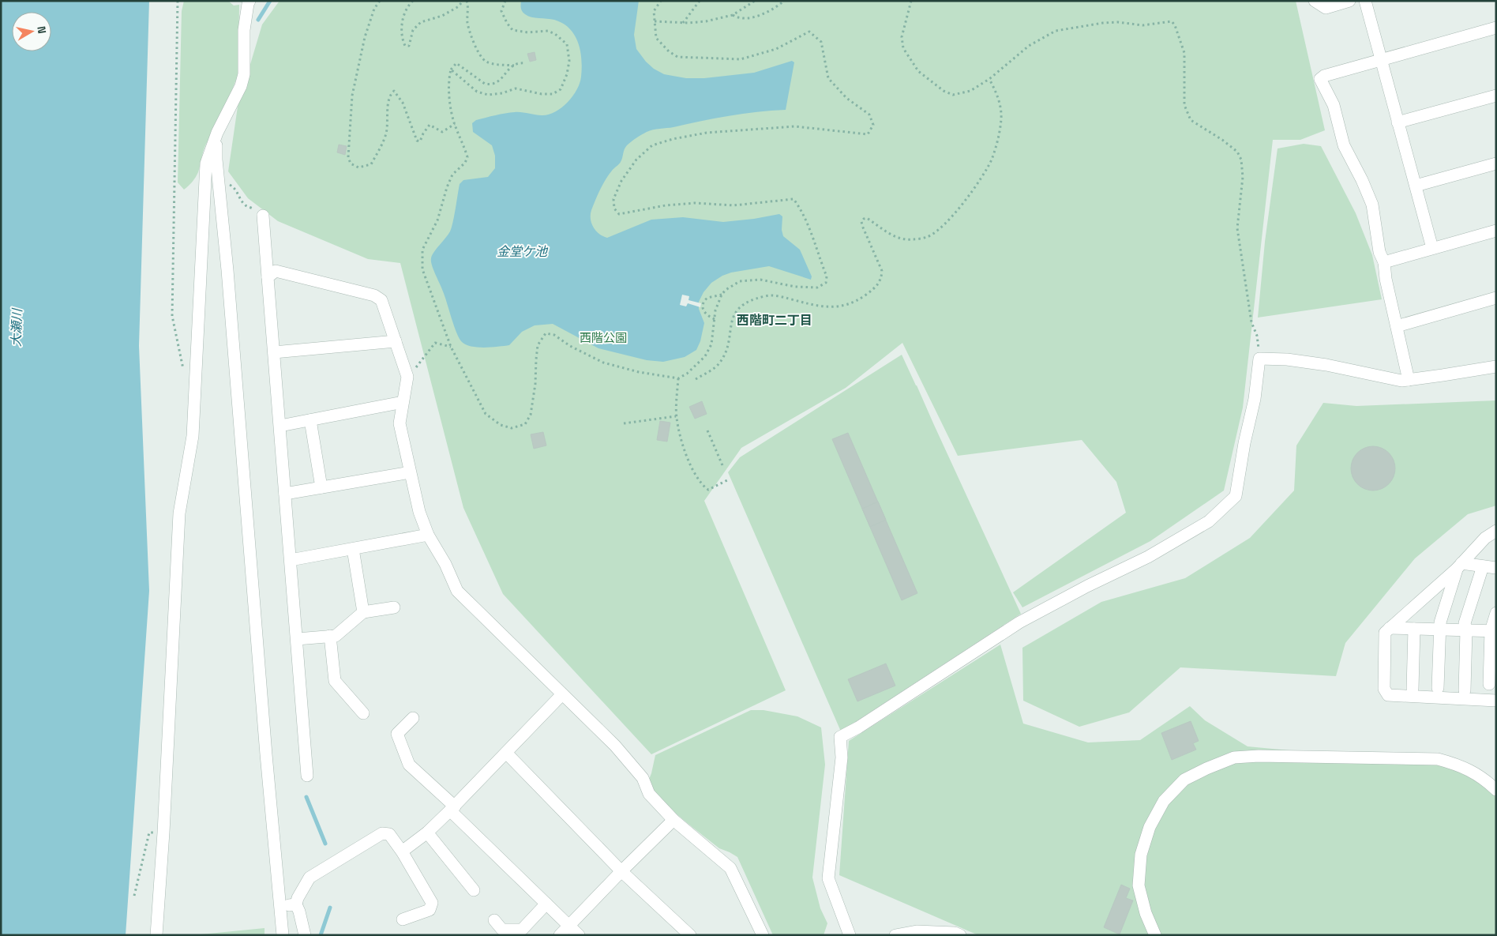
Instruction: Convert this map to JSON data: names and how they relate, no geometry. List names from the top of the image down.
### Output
{
  "districts": ["西階町二丁目"],
  "water": ["金堂ケ池", "大瀬川"],
  "parks": ["西階公園"],
  "north": "right"
}
